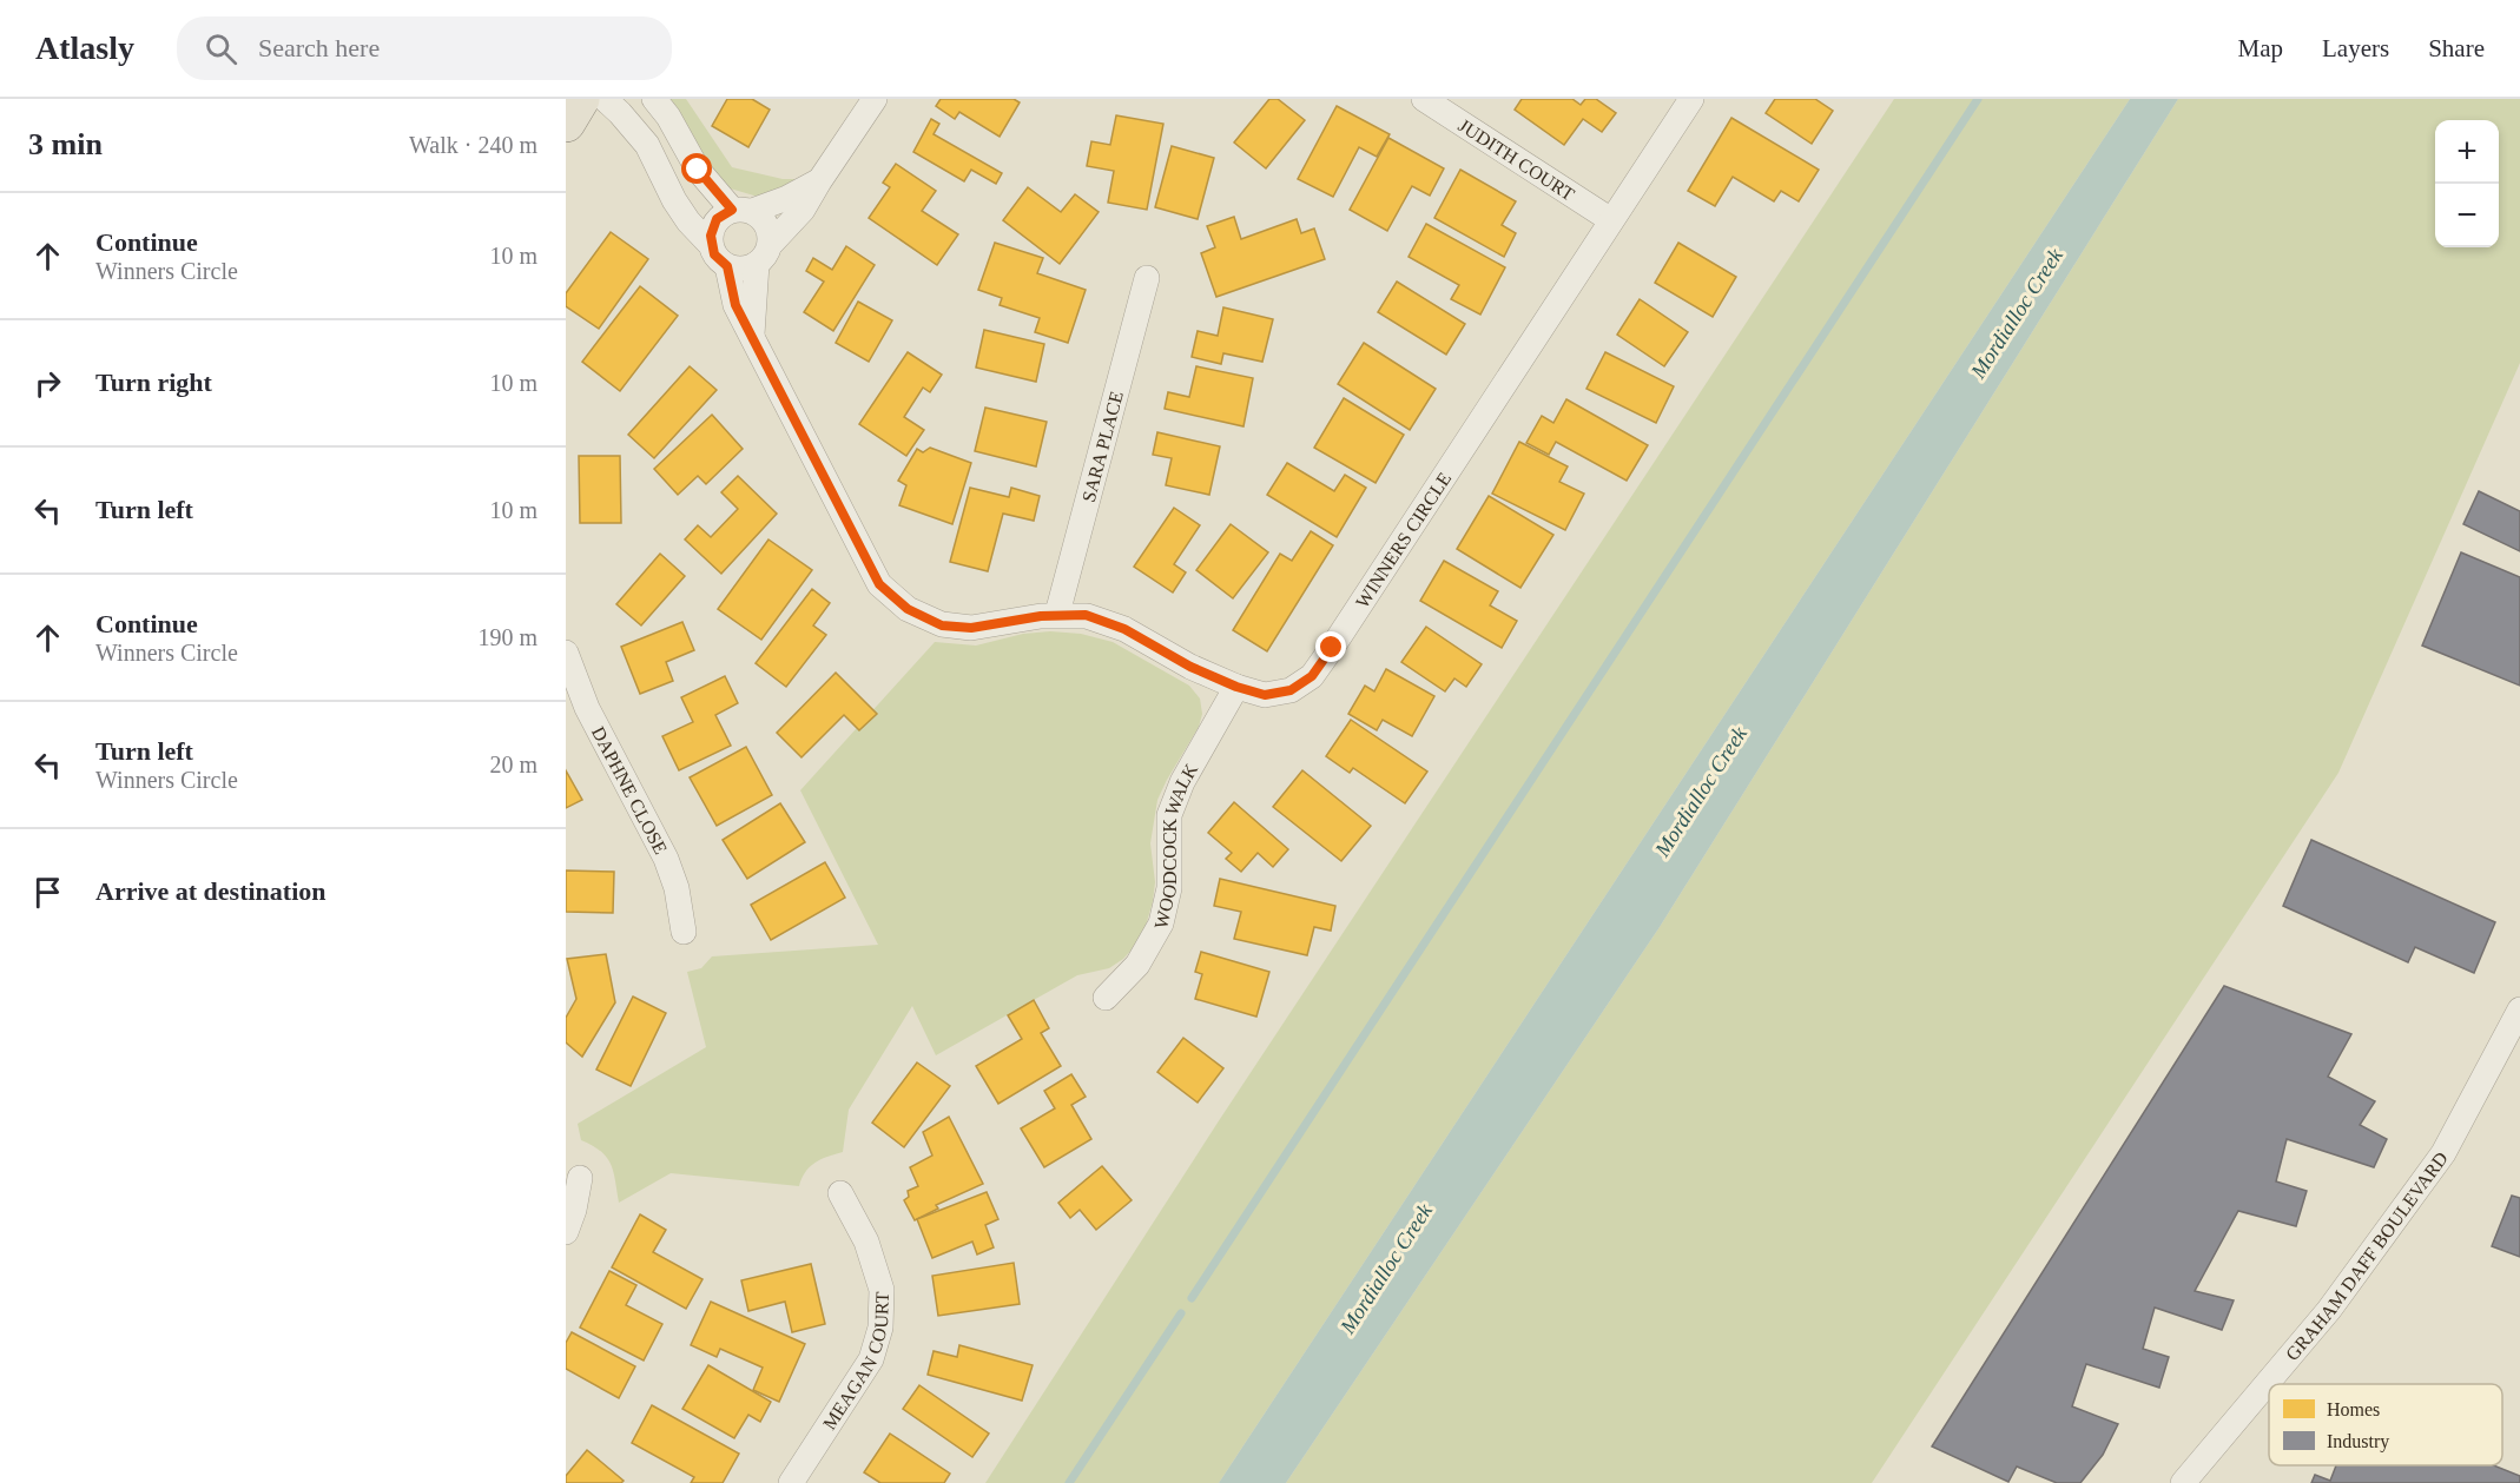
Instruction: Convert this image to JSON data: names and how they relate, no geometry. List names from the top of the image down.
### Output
{
  "streets": {
    "street": [
      "JUDITH COURT",
      "SARA PLACE",
      "WINNERS CIRCLE",
      "DAPHNE CLOSE",
      "WOODCOCK WALK",
      "GRAHAM DAFF BOULEVARD",
      "MEAGAN COURT"
    ]
  },
  "crossings": [
    ["JUDITH COURT", "WINNERS CIRCLE"],
    ["SARA PLACE", "WINNERS CIRCLE"],
    ["WINNERS CIRCLE", "WOODCOCK WALK"]
  ],
  "water": ["Mordialloc Creek"],
  "legend": ["Homes", "Industry"],
  "page": {
    "header": "Atlasly",
    "search": "Search here",
    "nav": ["Map", "Layers", "Share"],
    "heading": ["3 min", "Walk · 240 m"],
    "map_buttons": ["+", "−"],
    "list": [
      ["Continue", "Winners Circle", "10 m"],
      ["Turn right", "10 m"],
      ["Turn left", "10 m"],
      ["Continue", "Winners Circle", "190 m"],
      ["Turn left", "Winners Circle", "20 m"],
      "Arrive at destination"
    ]
  }
}
